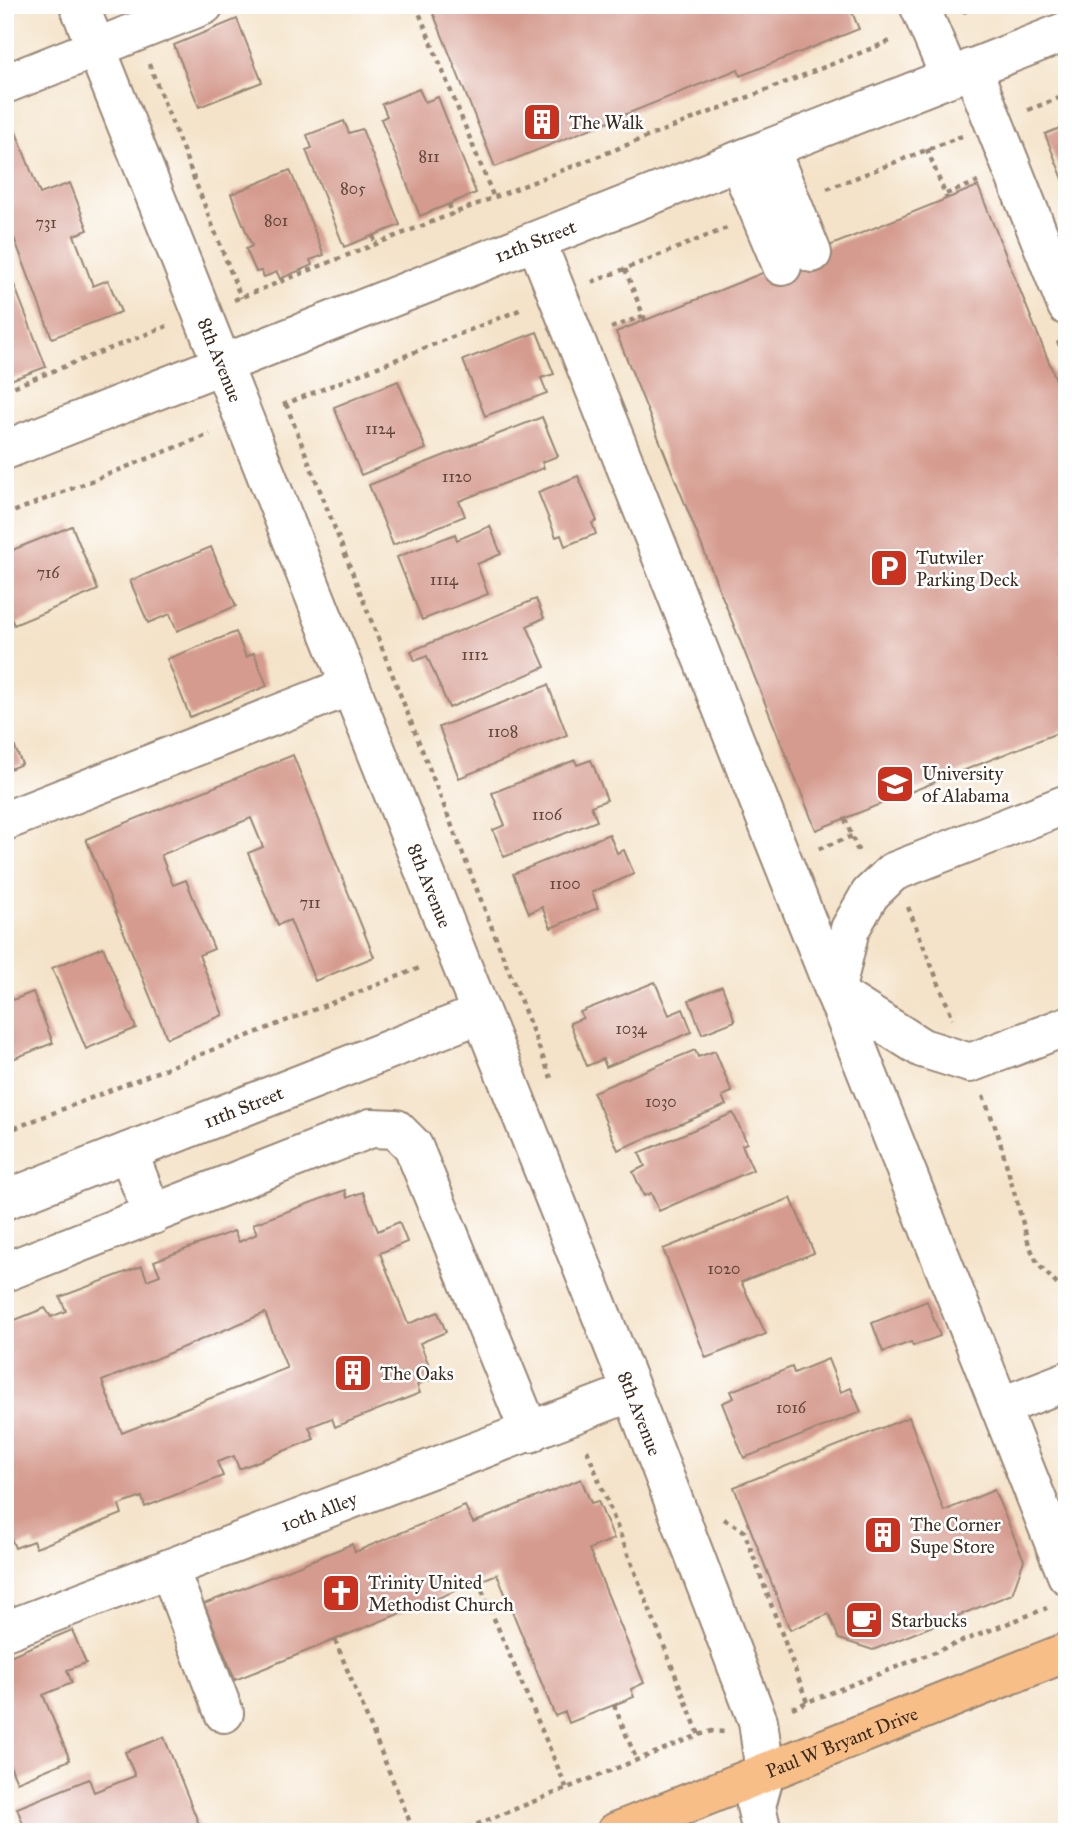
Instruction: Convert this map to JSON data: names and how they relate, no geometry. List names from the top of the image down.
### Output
{
  "streets": {
    "main road": ["Paul W Bryant Drive"],
    "street": [
      "12th Street",
      "8th Avenue",
      "11th Street",
      "10th Alley"
    ]
  },
  "crossings": [
    ["12th Street", "8th Avenue"],
    ["8th Avenue", "11th Street"],
    ["8th Avenue", "10th Alley"],
    ["8th Avenue", "Paul W Bryant Drive"]
  ],
  "places": {
    "building": ["The Walk", "The Oaks", "The Corner Supe Store"],
    "parking": ["Tutwiler Parking Deck"],
    "school or university": ["University of Alabama"],
    "church": ["Trinity United Methodist Church"],
    "cafe": ["Starbucks"]
  },
  "house_numbers": [
    "811",
    "805",
    "801",
    "731",
    "1124",
    "1120",
    "716",
    "1114",
    "1112",
    "1108",
    "1106",
    "1100",
    "711",
    "1034",
    "1030",
    "1020",
    "1016"
  ]
}
